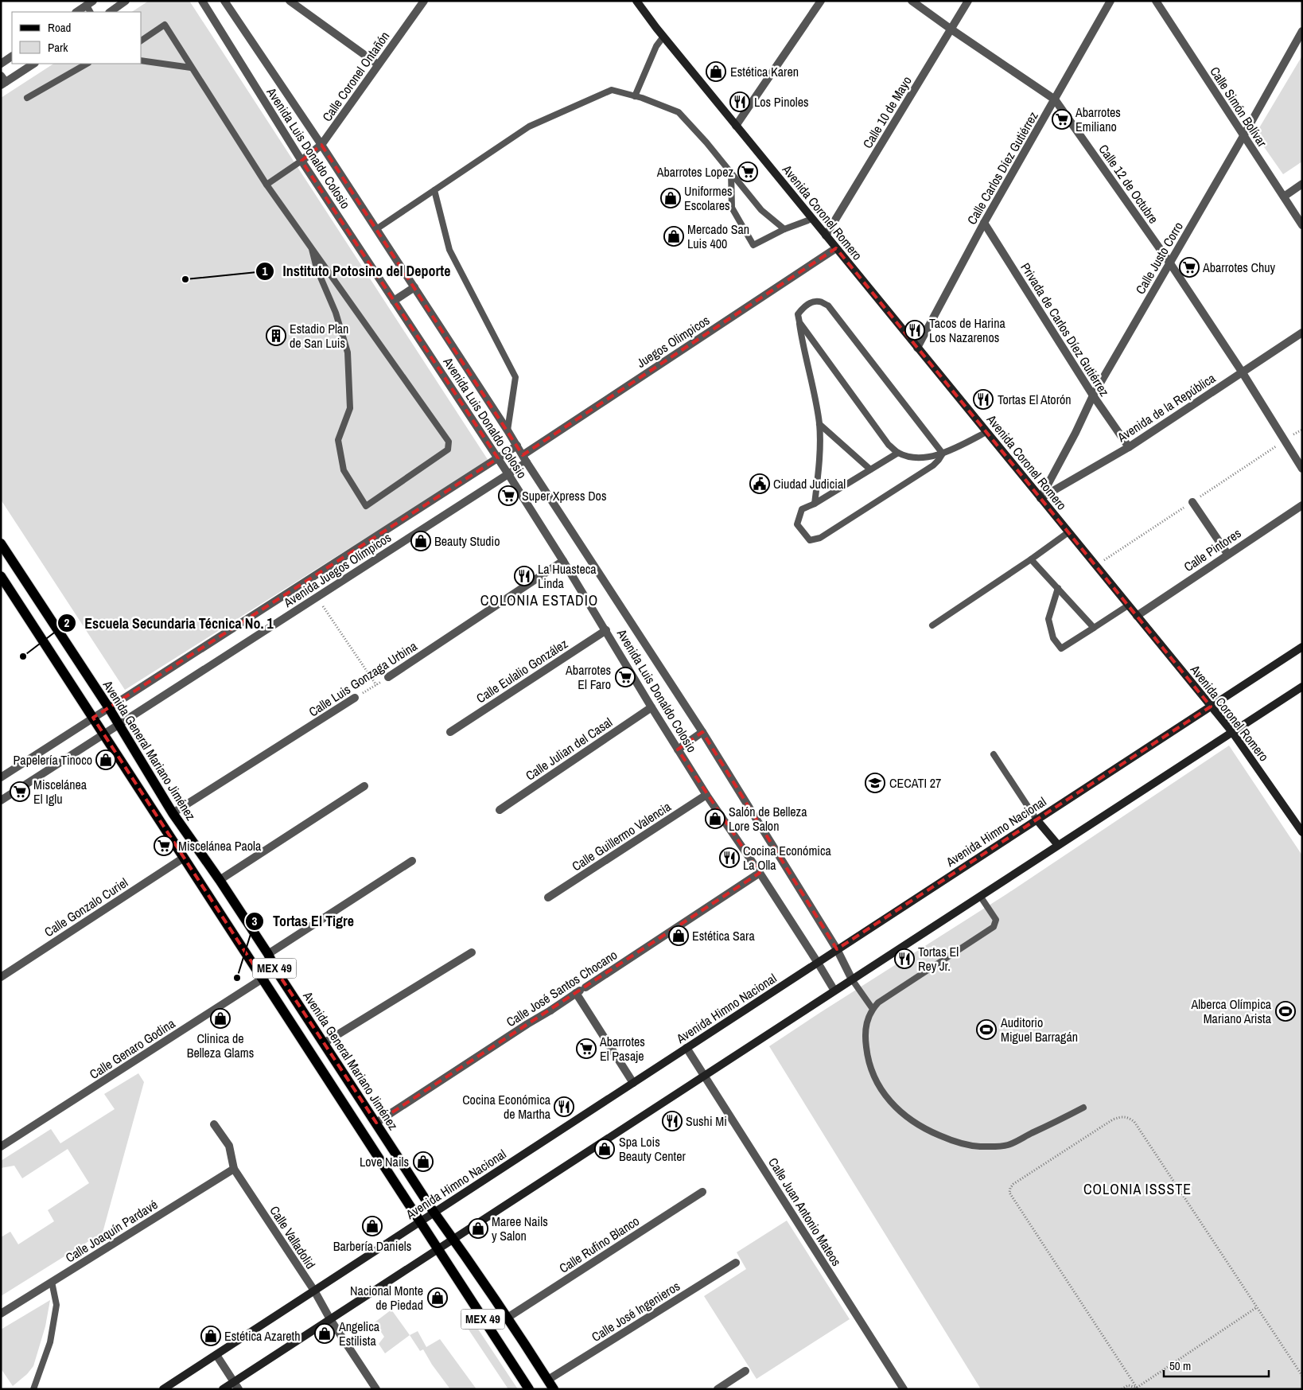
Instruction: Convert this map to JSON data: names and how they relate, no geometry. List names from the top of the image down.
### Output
{
  "streets": {
    "main road": [
      "Avenida Coronel Romero",
      "Avenida General Mariano Jiménez",
      "Avenida Himno Nacional",
      "MEX 49"
    ],
    "street": [
      "Calle Coronel Ontañón",
      "Calle Simón Bolívar",
      "Calle 10 de Mayo",
      "Avenida Luis Donaldo Colosio",
      "Calle Carlos Díez Gutiérrez",
      "Calle 12 de Octubre",
      "Calle Justo Corro",
      "Privada de Carlos Díez Gutiérrez",
      "Juegos Olimpicos",
      "Avenida de la República",
      "Calle Pintores",
      "Avenida Juegos Olímpicos",
      "Calle Eulalio González",
      "Calle Luis Gonzaga Urbina",
      "Calle Julian del Casal",
      "Calle Guillermo Valencia",
      "Calle Gonzalo Curiel",
      "Calle José Santos Chocano",
      "Calle Genaro Godina",
      "Calle Juan Antonio Mateos",
      "Calle Joaquín Pardavé",
      "Calle Valladolid",
      "Calle Rufino Blanco",
      "Calle José Ingenieros"
    ]
  },
  "crossings": [
    ["Calle Coronel Ontañón", "Avenida Luis Donaldo Colosio"],
    ["Calle Simón Bolívar", "Calle Justo Corro"],
    ["Calle 10 de Mayo", "Calle 12 de Octubre"],
    ["Calle 10 de Mayo", "Avenida Coronel Romero"],
    ["Avenida Luis Donaldo Colosio", "Juegos Olimpicos"],
    ["Avenida Luis Donaldo Colosio", "Avenida Juegos Olímpicos"],
    ["Avenida Luis Donaldo Colosio", "Calle Eulalio González"],
    ["Avenida Luis Donaldo Colosio", "Calle Luis Gonzaga Urbina"],
    ["Avenida Luis Donaldo Colosio", "Calle Julian del Casal"],
    ["Avenida Luis Donaldo Colosio", "Avenida Himno Nacional"],
    ["Avenida Luis Donaldo Colosio", "Calle Guillermo Valencia"],
    ["Avenida Luis Donaldo Colosio", "Calle José Santos Chocano"],
    ["Calle Carlos Díez Gutiérrez", "Calle 12 de Octubre"],
    ["Calle Carlos Díez Gutiérrez", "Avenida Coronel Romero"],
    ["Calle Carlos Díez Gutiérrez", "Privada de Carlos Díez Gutiérrez"],
    ["Calle 12 de Octubre", "Calle Justo Corro"],
    ["Calle 12 de Octubre", "Avenida de la República"],
    ["Avenida Coronel Romero", "Calle Justo Corro"],
    ["Avenida Coronel Romero", "Juegos Olimpicos"],
    ["Avenida Coronel Romero", "Avenida de la República"],
    ["Avenida Coronel Romero", "Calle Pintores"],
    ["Avenida Coronel Romero", "Avenida Himno Nacional"],
    ["Calle Justo Corro", "Privada de Carlos Díez Gutiérrez"],
    ["Calle Justo Corro", "Avenida de la República"],
    ["Privada de Carlos Díez Gutiérrez", "Avenida de la República"],
    ["Juegos Olimpicos", "Avenida Juegos Olímpicos"],
    ["Avenida Juegos Olímpicos", "Avenida General Mariano Jiménez"],
    ["Avenida Juegos Olímpicos", "MEX 49"],
    ["Calle Luis Gonzaga Urbina", "Avenida General Mariano Jiménez"],
    ["Avenida General Mariano Jiménez", "Avenida Himno Nacional"],
    ["Avenida General Mariano Jiménez", "Calle José Santos Chocano"],
    ["Avenida General Mariano Jiménez", "Calle Genaro Godina"],
    ["Avenida General Mariano Jiménez", "Calle Rufino Blanco"],
    ["Avenida General Mariano Jiménez", "Calle José Ingenieros"],
    ["Avenida Himno Nacional", "MEX 49"],
    ["Avenida Himno Nacional", "Calle Juan Antonio Mateos"],
    ["Avenida Himno Nacional", "Calle Valladolid"],
    ["Calle Gonzalo Curiel", "MEX 49"],
    ["MEX 49", "Calle Genaro Godina"],
    ["Calle Joaquín Pardavé", "Calle Valladolid"]
  ],
  "districts": ["COLONIA ESTADIO", "COLONIA ISSSTE"],
  "places": {
    "shop": [
      "Estética Karen",
      "Uniformes Escolares",
      "Mercado San Luis 400",
      "Beauty Studio",
      "Papelería Tinoco",
      "Salón de Belleza Lore Salon",
      "Estética Sara",
      "Clinica de Belleza Glams",
      "Spa Lois Beauty Center",
      "Love Nails",
      "Barbería Daniels",
      "Maree Nails y Salon",
      "Nacional Monte de Piedad",
      "Angelica Estilista",
      "Estética Azareth"
    ],
    "restaurant": [
      "Los Pinoles",
      "Tacos de Harina Los Nazarenos",
      "Tortas El Atorón",
      "La Huasteca Linda",
      "Cocina Económica La Olla",
      "Tortas El Rey Jr.",
      "Cocina Económica de Martha",
      "Sushi Mi"
    ],
    "supermarket": [
      "Abarrotes Emiliano",
      "Abarrotes Lopez",
      "Abarrotes Chuy",
      "Super Xpress Dos",
      "Abarrotes El Faro",
      "Miscelánea El Iglu",
      "Miscelánea Paola",
      "Abarrotes El Pasaje"
    ],
    "other": ["Instituto Potosino del Deporte", "Escuela Secundaria Técnica No. 1", "Tortas El Tigre"],
    "building": ["Estadio Plan de San Luis"],
    "public building": ["Ciudad Judicial"],
    "school or university": ["CECATI 27"],
    "sports": ["Alberca Olímpica Mariano Arista", "Auditorio Miguel Barragán"]
  },
  "legend": ["Road", "Park"],
  "scale_bar": "50 m"
}
